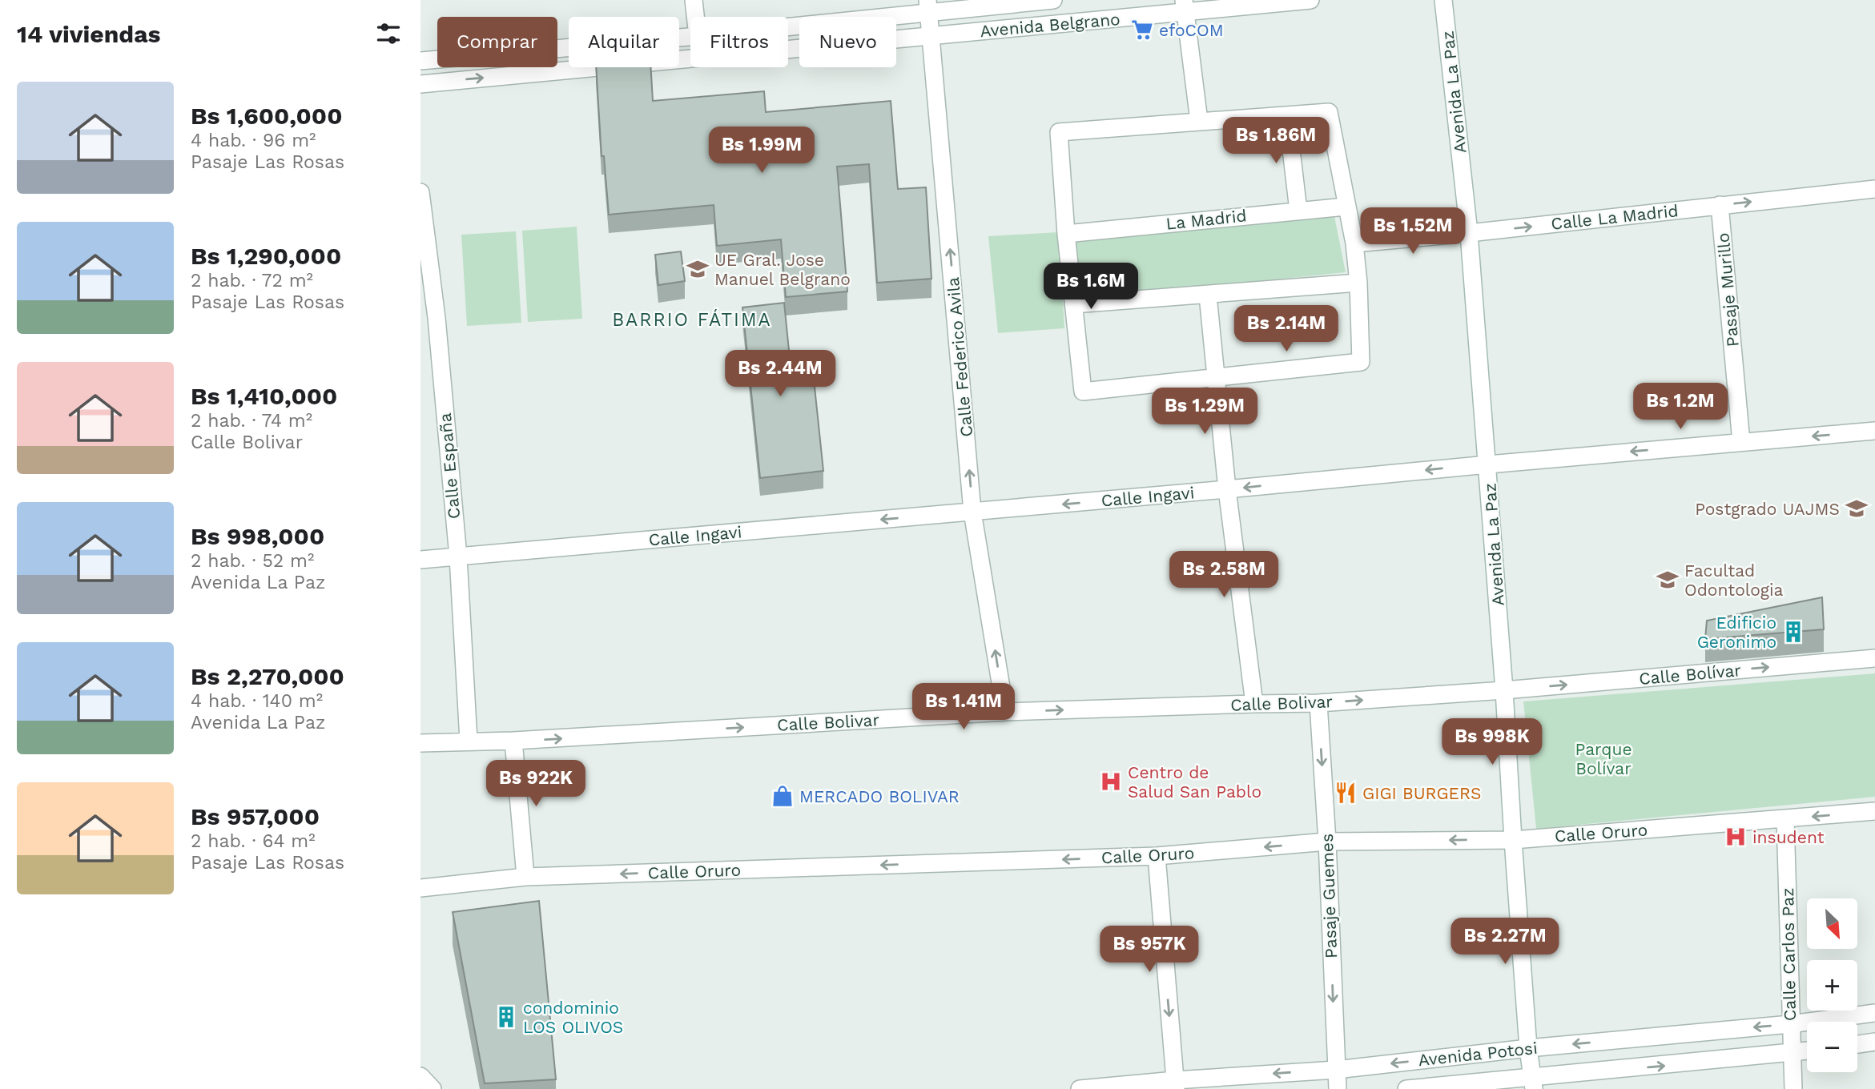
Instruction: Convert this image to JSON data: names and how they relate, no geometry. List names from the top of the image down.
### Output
{
  "streets": {
    "street": [
      "Avenida Belgrano",
      "Avenida La Paz",
      "Calle La Madrid",
      "La Madrid",
      "Pasaje Murillo",
      "Calle Federico Avila",
      "Calle España",
      "Calle Ingavi",
      "Calle Bolívar",
      "Calle Bolivar",
      "Calle Oruro",
      "Pasaje Guemes",
      "Calle Carlos Paz",
      "Avenida Potosi"
    ]
  },
  "crossings": [
    ["Avenida Belgrano", "Calle Federico Avila"],
    ["Avenida La Paz", "Calle La Madrid"],
    ["Avenida La Paz", "Calle Ingavi"],
    ["Avenida La Paz", "Calle Bolívar"],
    ["Avenida La Paz", "Calle Bolivar"],
    ["Avenida La Paz", "Calle Oruro"],
    ["Avenida La Paz", "Avenida Potosi"],
    ["Calle La Madrid", "Pasaje Murillo"],
    ["Pasaje Murillo", "Calle Ingavi"],
    ["Calle Federico Avila", "Calle Ingavi"],
    ["Calle Federico Avila", "Calle Bolivar"],
    ["Calle España", "Calle Ingavi"],
    ["Calle España", "Calle Bolivar"],
    ["Calle Bolívar", "Calle Bolivar"],
    ["Calle Bolivar", "Pasaje Guemes"],
    ["Calle Oruro", "Pasaje Guemes"],
    ["Calle Oruro", "Calle Carlos Paz"],
    ["Pasaje Guemes", "Avenida Potosi"],
    ["Calle Carlos Paz", "Avenida Potosi"]
  ],
  "one_way": [
    "Calle La Madrid",
    "Calle Federico Avila",
    "Calle Ingavi",
    "Calle Bolívar",
    "Calle Bolivar",
    "Calle Oruro",
    "Pasaje Guemes"
  ],
  "districts": ["BARRIO FÁTIMA"],
  "parks": ["Parque Bolívar"],
  "places": {
    "supermarket": ["efoCOM"],
    "school or university": ["UE Gral. Jose Manuel Belgrano", "Postgrado UAJMS", "Facultad Odontologia"],
    "building": ["Edificio Geronimo", "condominio LOS OLIVOS"],
    "hospital": ["Centro de Salud San Pablo", "insudent"],
    "restaurant": ["GIGI BURGERS"],
    "shop": ["MERCADO BOLIVAR"]
  },
  "north": "bottom right",
  "page": {
    "heading": "14 viviendas",
    "chip": [
      "Comprar",
      "Alquilar",
      "Filtros",
      "Nuevo"
    ],
    "list": [
      {
        "name": "Bs 1,600,000",
        "note": "4 hab. · 96 m² · Pasaje Las Rosas"
      },
      {
        "name": "Bs 1,290,000",
        "note": "2 hab. · 72 m² · Pasaje Las Rosas"
      },
      {
        "name": "Bs 1,410,000",
        "note": "2 hab. · 74 m² · Calle Bolivar"
      },
      {
        "name": "Bs 998,000",
        "note": "2 hab. · 52 m² · Avenida La Paz"
      },
      {
        "name": "Bs 2,270,000",
        "note": "4 hab. · 140 m² · Avenida La Paz"
      },
      {
        "name": "Bs 957,000",
        "note": "2 hab. · 64 m² · Pasaje Las Rosas"
      }
    ],
    "price": [
      "Bs 1.86M",
      "Bs 1.99M",
      "Bs 1.52M",
      "Bs 1.6M",
      "Bs 2.14M",
      "Bs 2.44M",
      "Bs 1.2M",
      "Bs 1.29M",
      "Bs 2.58M",
      "Bs 1.41M",
      "Bs 998K",
      "Bs 922K",
      "Bs 2.27M",
      "Bs 957K"
    ],
    "map_buttons": ["+", "−"]
  }
}
